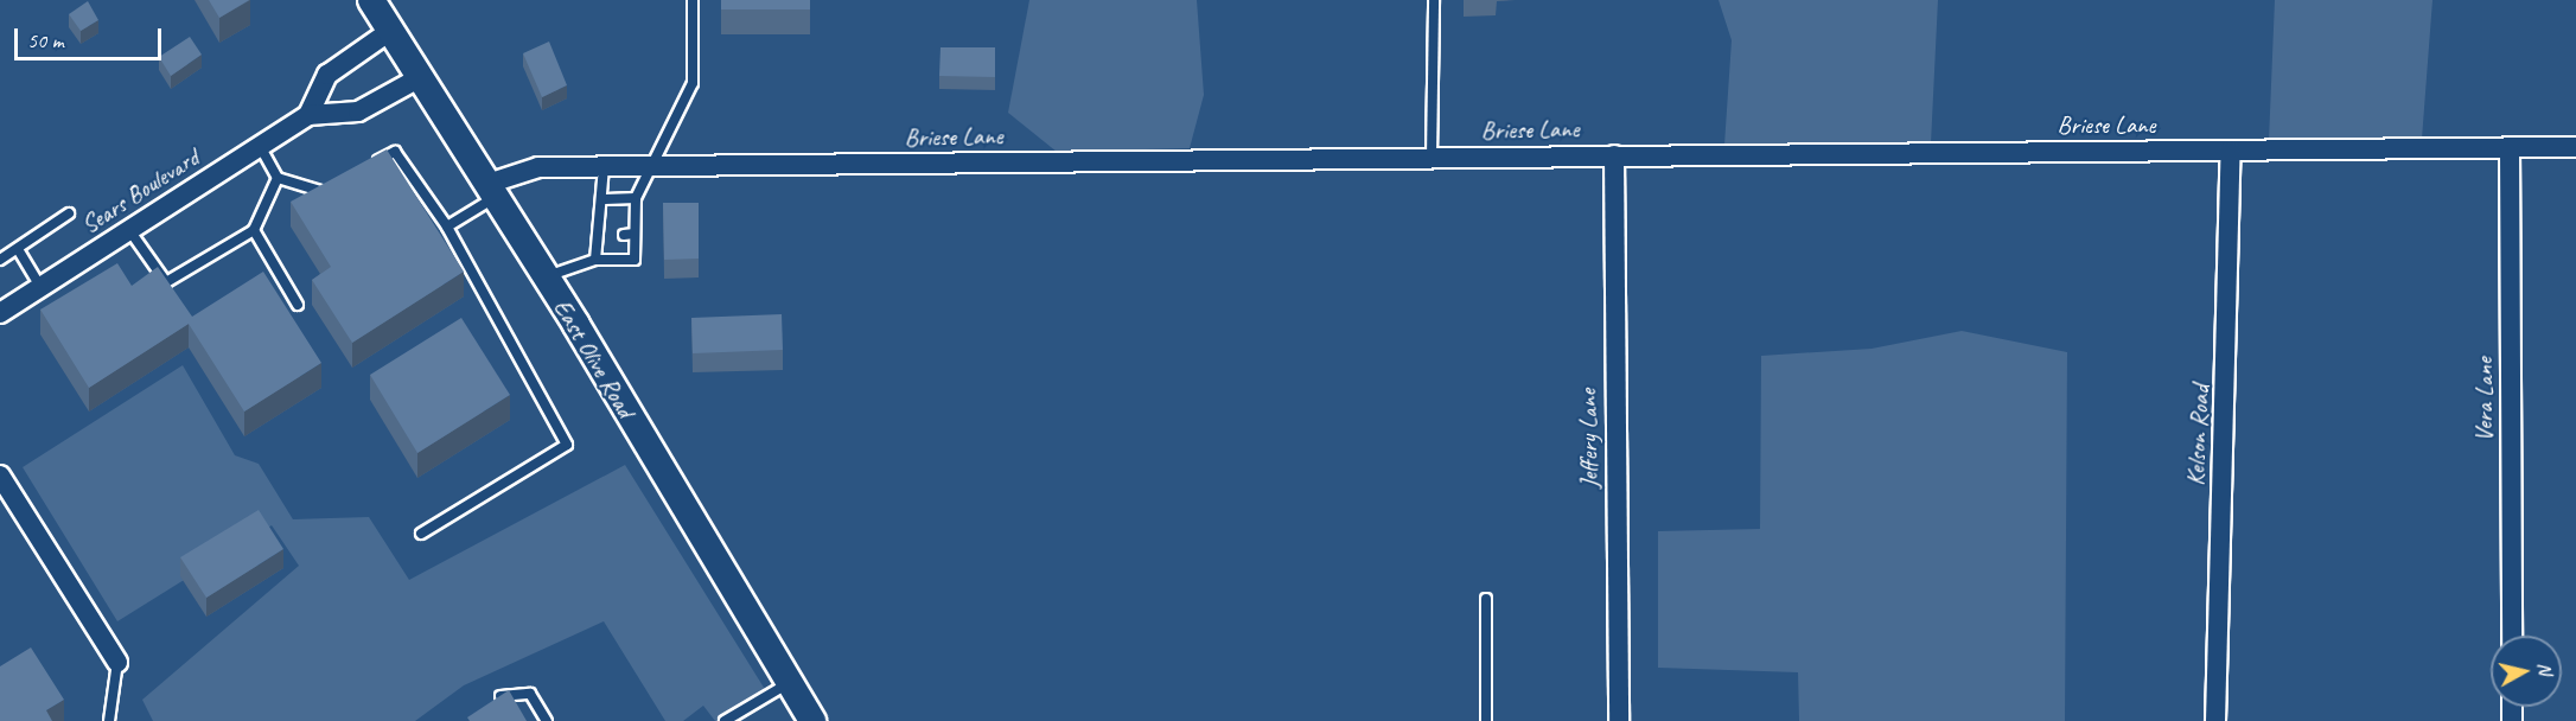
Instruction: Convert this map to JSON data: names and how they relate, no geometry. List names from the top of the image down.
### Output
{
  "streets": {
    "street": [
      "Briese Lane",
      "Sears Boulevard",
      "East Olive Road",
      "Vera Lane",
      "Kelson Road",
      "Jeffery Lane"
    ]
  },
  "crossings": [
    ["Briese Lane", "East Olive Road"],
    ["Briese Lane", "Vera Lane"],
    ["Briese Lane", "Kelson Road"],
    ["Briese Lane", "Jeffery Lane"],
    ["Sears Boulevard", "East Olive Road"]
  ],
  "scale_bar": "50 m",
  "north": "right"
}
